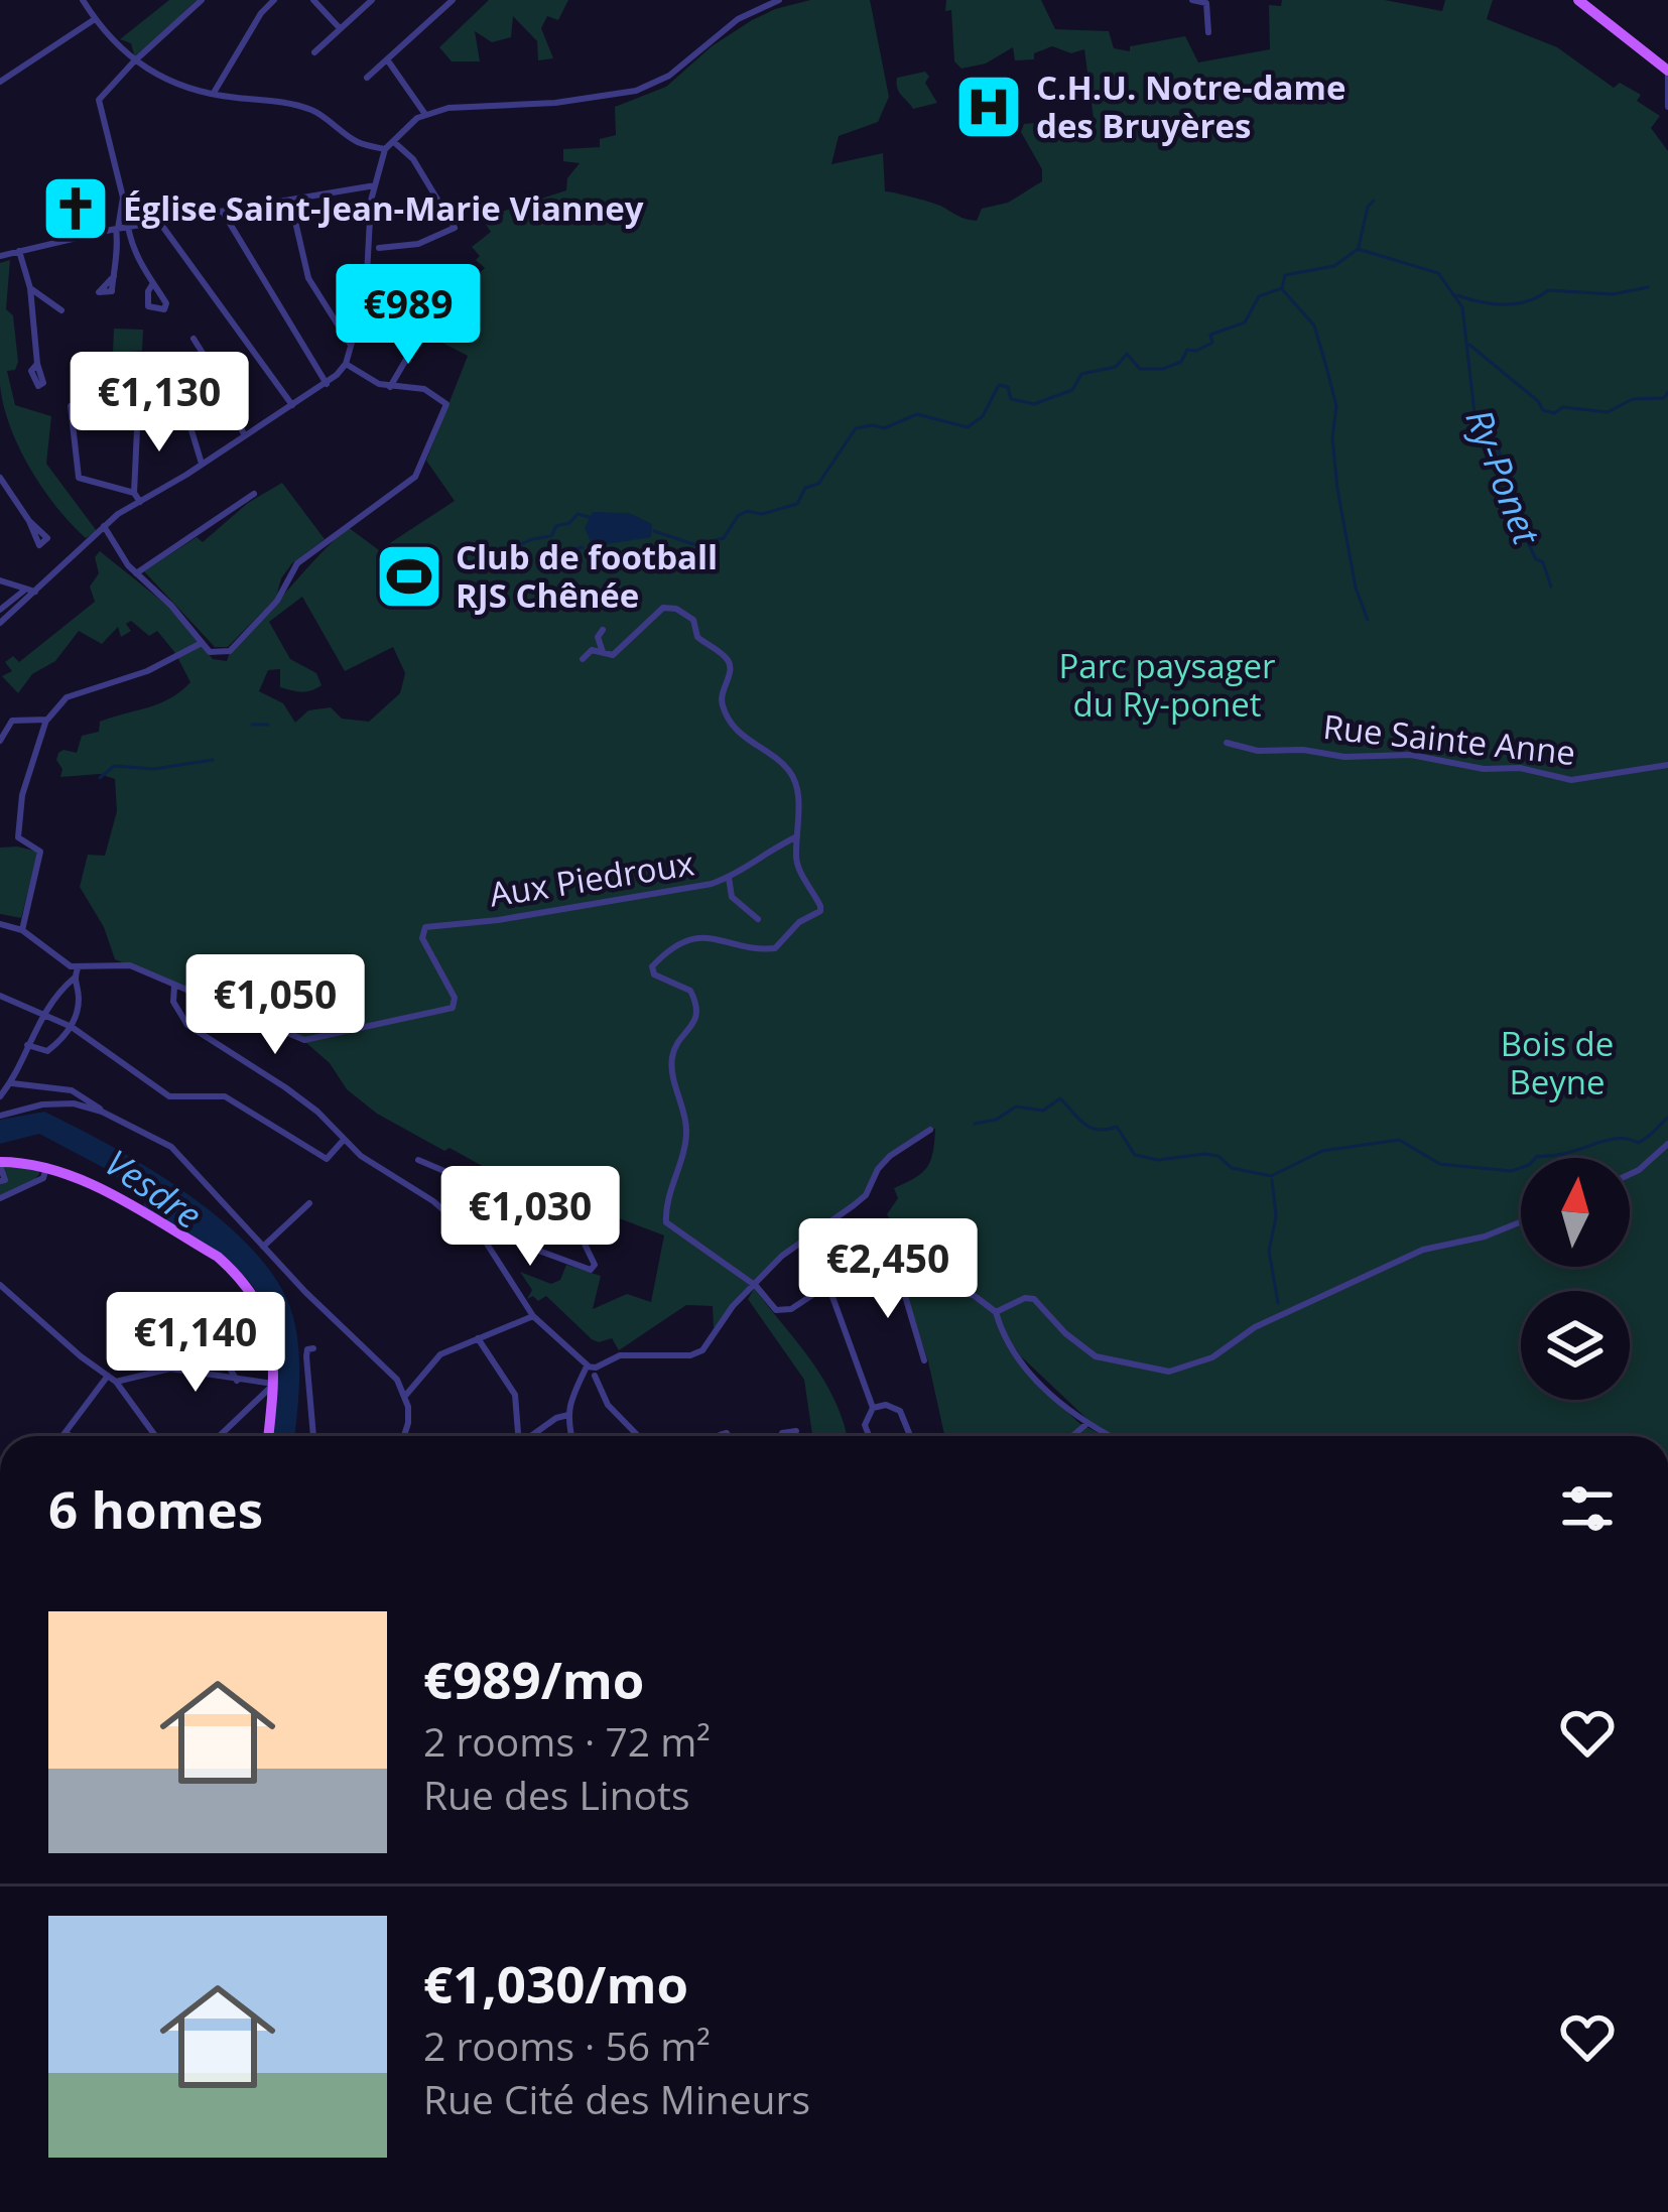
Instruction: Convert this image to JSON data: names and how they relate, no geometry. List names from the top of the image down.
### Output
{
  "streets": {
    "street": ["Rue Sainte Anne", "Aux Piedroux"]
  },
  "water": ["Ry-Ponet", "Vesdre"],
  "parks": ["Parc paysager du Ry-ponet", "Bois de Beyne"],
  "places": {
    "hospital": ["C.H.U. Notre-dame des Bruyères"],
    "church": ["Église Saint-Jean-Marie Vianney"],
    "sports": ["Club de football RJS Chênée"]
  },
  "north": "top",
  "page": {
    "price": [
      "€989",
      "€1,130",
      "€1,050",
      "€1,030",
      "€2,450",
      "€1,140"
    ],
    "heading": "6 homes",
    "list": [
      {
        "name": "€989/mo",
        "note": "2 rooms · 72 m² · Rue des Linots"
      },
      {
        "name": "€1,030/mo",
        "note": "2 rooms · 56 m² · Rue Cité des Mineurs"
      }
    ]
  }
}
